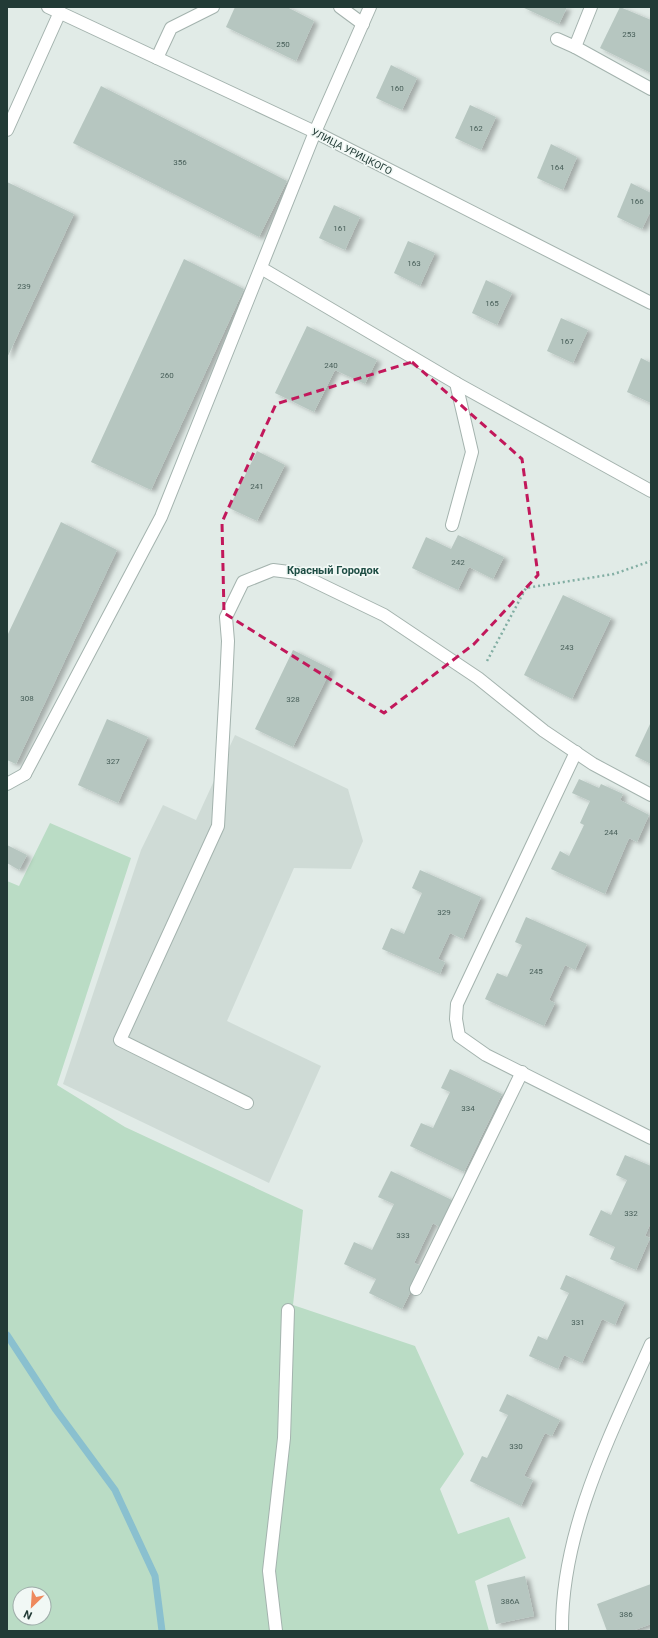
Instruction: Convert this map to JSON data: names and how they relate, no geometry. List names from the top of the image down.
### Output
{
  "streets": {
    "street": ["УЛИЦА УРИЦКОГО"]
  },
  "districts": ["Красный Городок"],
  "house_numbers": [
    "253",
    "250",
    "160",
    "162",
    "356",
    "164",
    "166",
    "161",
    "163",
    "239",
    "165",
    "167",
    "240",
    "260",
    "241",
    "242",
    "243",
    "308",
    "328",
    "327",
    "244",
    "329",
    "245",
    "334",
    "332",
    "333",
    "331",
    "330",
    "386А",
    "386"
  ],
  "north": "bottom left"
}
